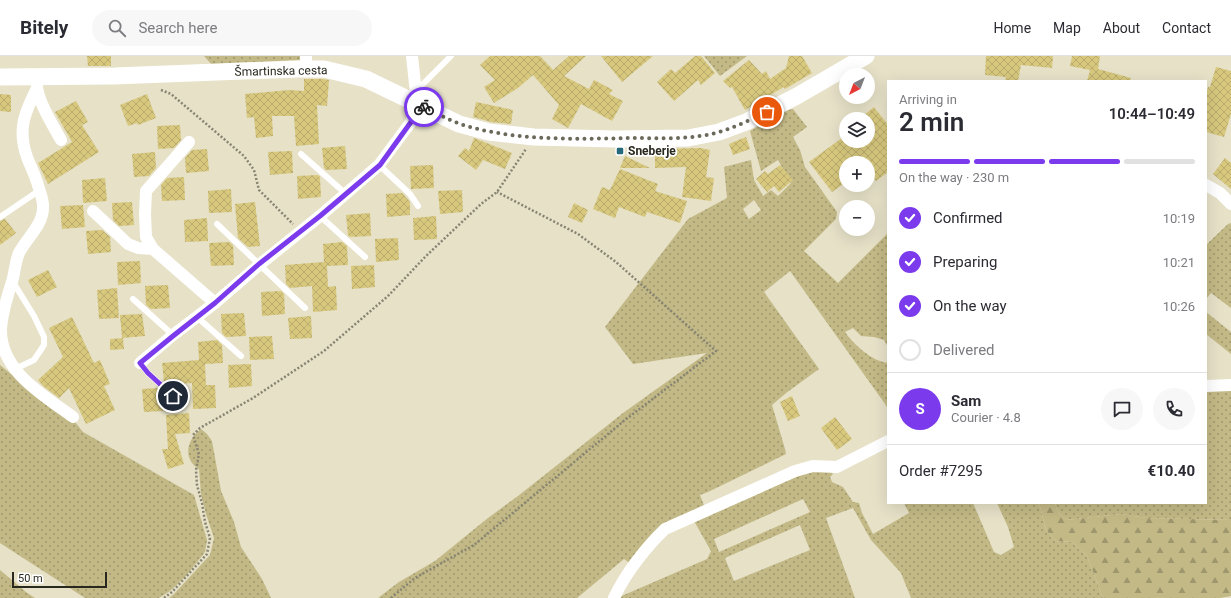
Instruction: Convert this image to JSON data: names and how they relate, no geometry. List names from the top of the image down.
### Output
{
  "streets": {
    "main road": ["Šmartinska cesta"]
  },
  "places": {
    "transit": ["Sneberje"]
  },
  "scale_bar": "50 m",
  "north": "bottom left",
  "page": {
    "header": "Bitely",
    "search": "Search here",
    "nav": [
      "Home",
      "Map",
      "About",
      "Contact"
    ],
    "map_buttons": ["+", "−"],
    "heading": ["2 min", "Arriving in", "10:44–10:49"],
    "panel": [
      "Sam",
      "Courier · 4.8",
      "Order #7295",
      "€10.40"
    ],
    "bar": "On the way · 230 m",
    "list": [
      ["Confirmed", "10:19"],
      ["Preparing", "10:21"],
      ["On the way", "10:26"],
      "Delivered"
    ],
    "round": "S",
    "scale": "50 m"
  }
}
